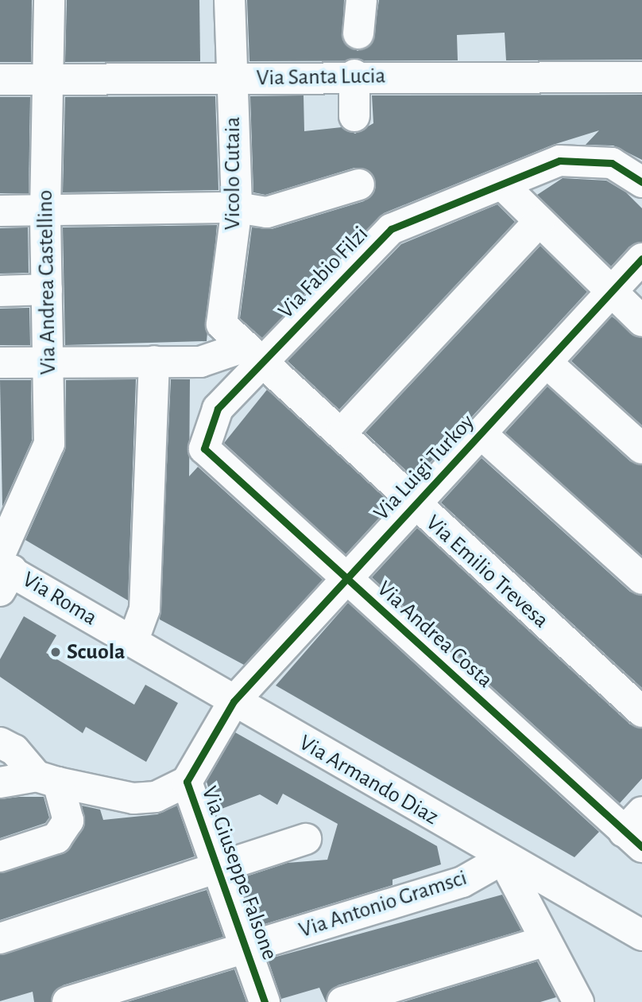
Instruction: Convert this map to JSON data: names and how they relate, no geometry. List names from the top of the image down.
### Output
{
  "streets": {
    "street": [
      "Via Santa Lucia",
      "Vicolo Cutaia",
      "Via Fabio Filzi",
      "Via Andrea Castellino",
      "Via Luigi Turkoy",
      "Via Emilio Trevesa",
      "Via Roma",
      "Via Andrea Costa",
      "Via Armando Diaz",
      "Via Giuseppe Falsone",
      "Via Antonio Gramsci"
    ]
  },
  "crossings": [
    ["Via Santa Lucia", "Vicolo Cutaia"],
    ["Via Santa Lucia", "Via Andrea Castellino"],
    ["Vicolo Cutaia", "Via Fabio Filzi"],
    ["Vicolo Cutaia", "Via Emilio Trevesa"],
    ["Via Fabio Filzi", "Via Emilio Trevesa"],
    ["Via Fabio Filzi", "Via Andrea Costa"],
    ["Via Andrea Castellino", "Via Roma"],
    ["Via Luigi Turkoy", "Via Emilio Trevesa"],
    ["Via Luigi Turkoy", "Via Roma"],
    ["Via Luigi Turkoy", "Via Andrea Costa"],
    ["Via Luigi Turkoy", "Via Armando Diaz"],
    ["Via Luigi Turkoy", "Via Giuseppe Falsone"],
    ["Via Roma", "Via Armando Diaz"],
    ["Via Roma", "Via Giuseppe Falsone"],
    ["Via Armando Diaz", "Via Giuseppe Falsone"],
    ["Via Armando Diaz", "Via Antonio Gramsci"],
    ["Via Giuseppe Falsone", "Via Antonio Gramsci"]
  ],
  "places": ["Scuola"]
}
